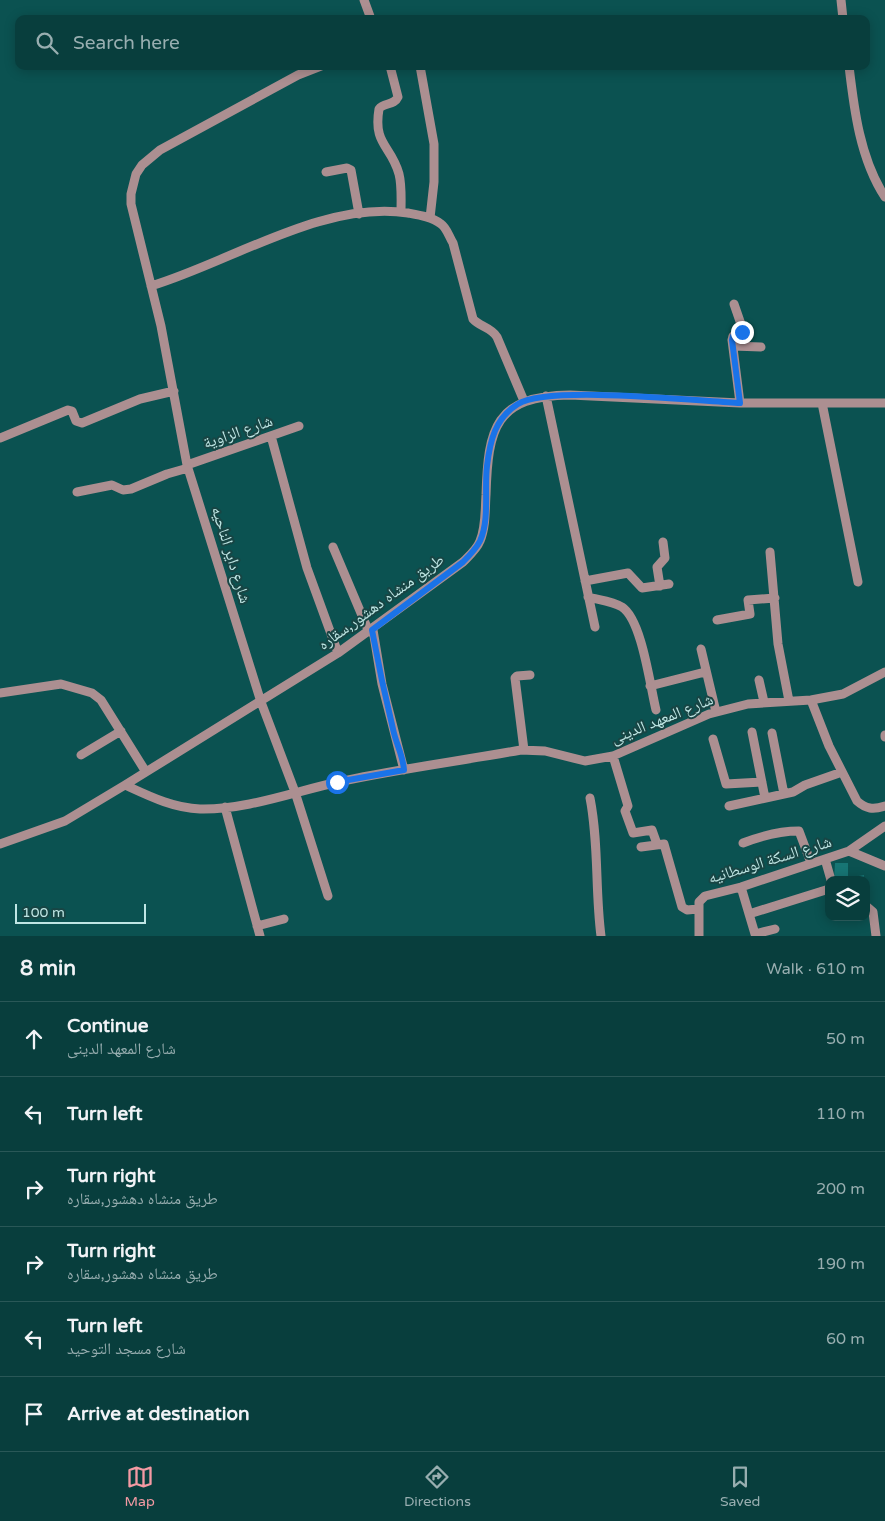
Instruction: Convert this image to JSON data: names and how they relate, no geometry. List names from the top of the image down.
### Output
{
  "streets": {
    "street": [
      "شارع الزاوية",
      "شارع داير الناحيه",
      "طريق منشاه دهشور,سقاره",
      "شارع المعهد الدينى",
      "شارع السكة الوسطانيه"
    ]
  },
  "crossings": [
    ["شارع الزاوية", "شارع داير الناحيه"],
    ["شارع داير الناحيه", "طريق منشاه دهشور,سقاره"],
    ["شارع داير الناحيه", "شارع المعهد الدينى"],
    ["طريق منشاه دهشور,سقاره", "شارع المعهد الدينى"]
  ],
  "scale_bar": "100 m",
  "page": {
    "search": "Search here",
    "scale": "100 m",
    "heading": ["8 min", "Walk · 610 m"],
    "list": [
      ["Continue", "شارع المعهد الدينى", "50 m"],
      ["Turn left", "110 m"],
      ["Turn right", "طريق منشاه دهشور,سقاره", "200 m"],
      ["Turn right", "طريق منشاه دهشور,سقاره", "190 m"],
      ["Turn left", "شارع مسجد التوحيد", "60 m"],
      "Arrive at destination"
    ],
    "nav": ["Map", "Directions", "Saved"]
  }
}
